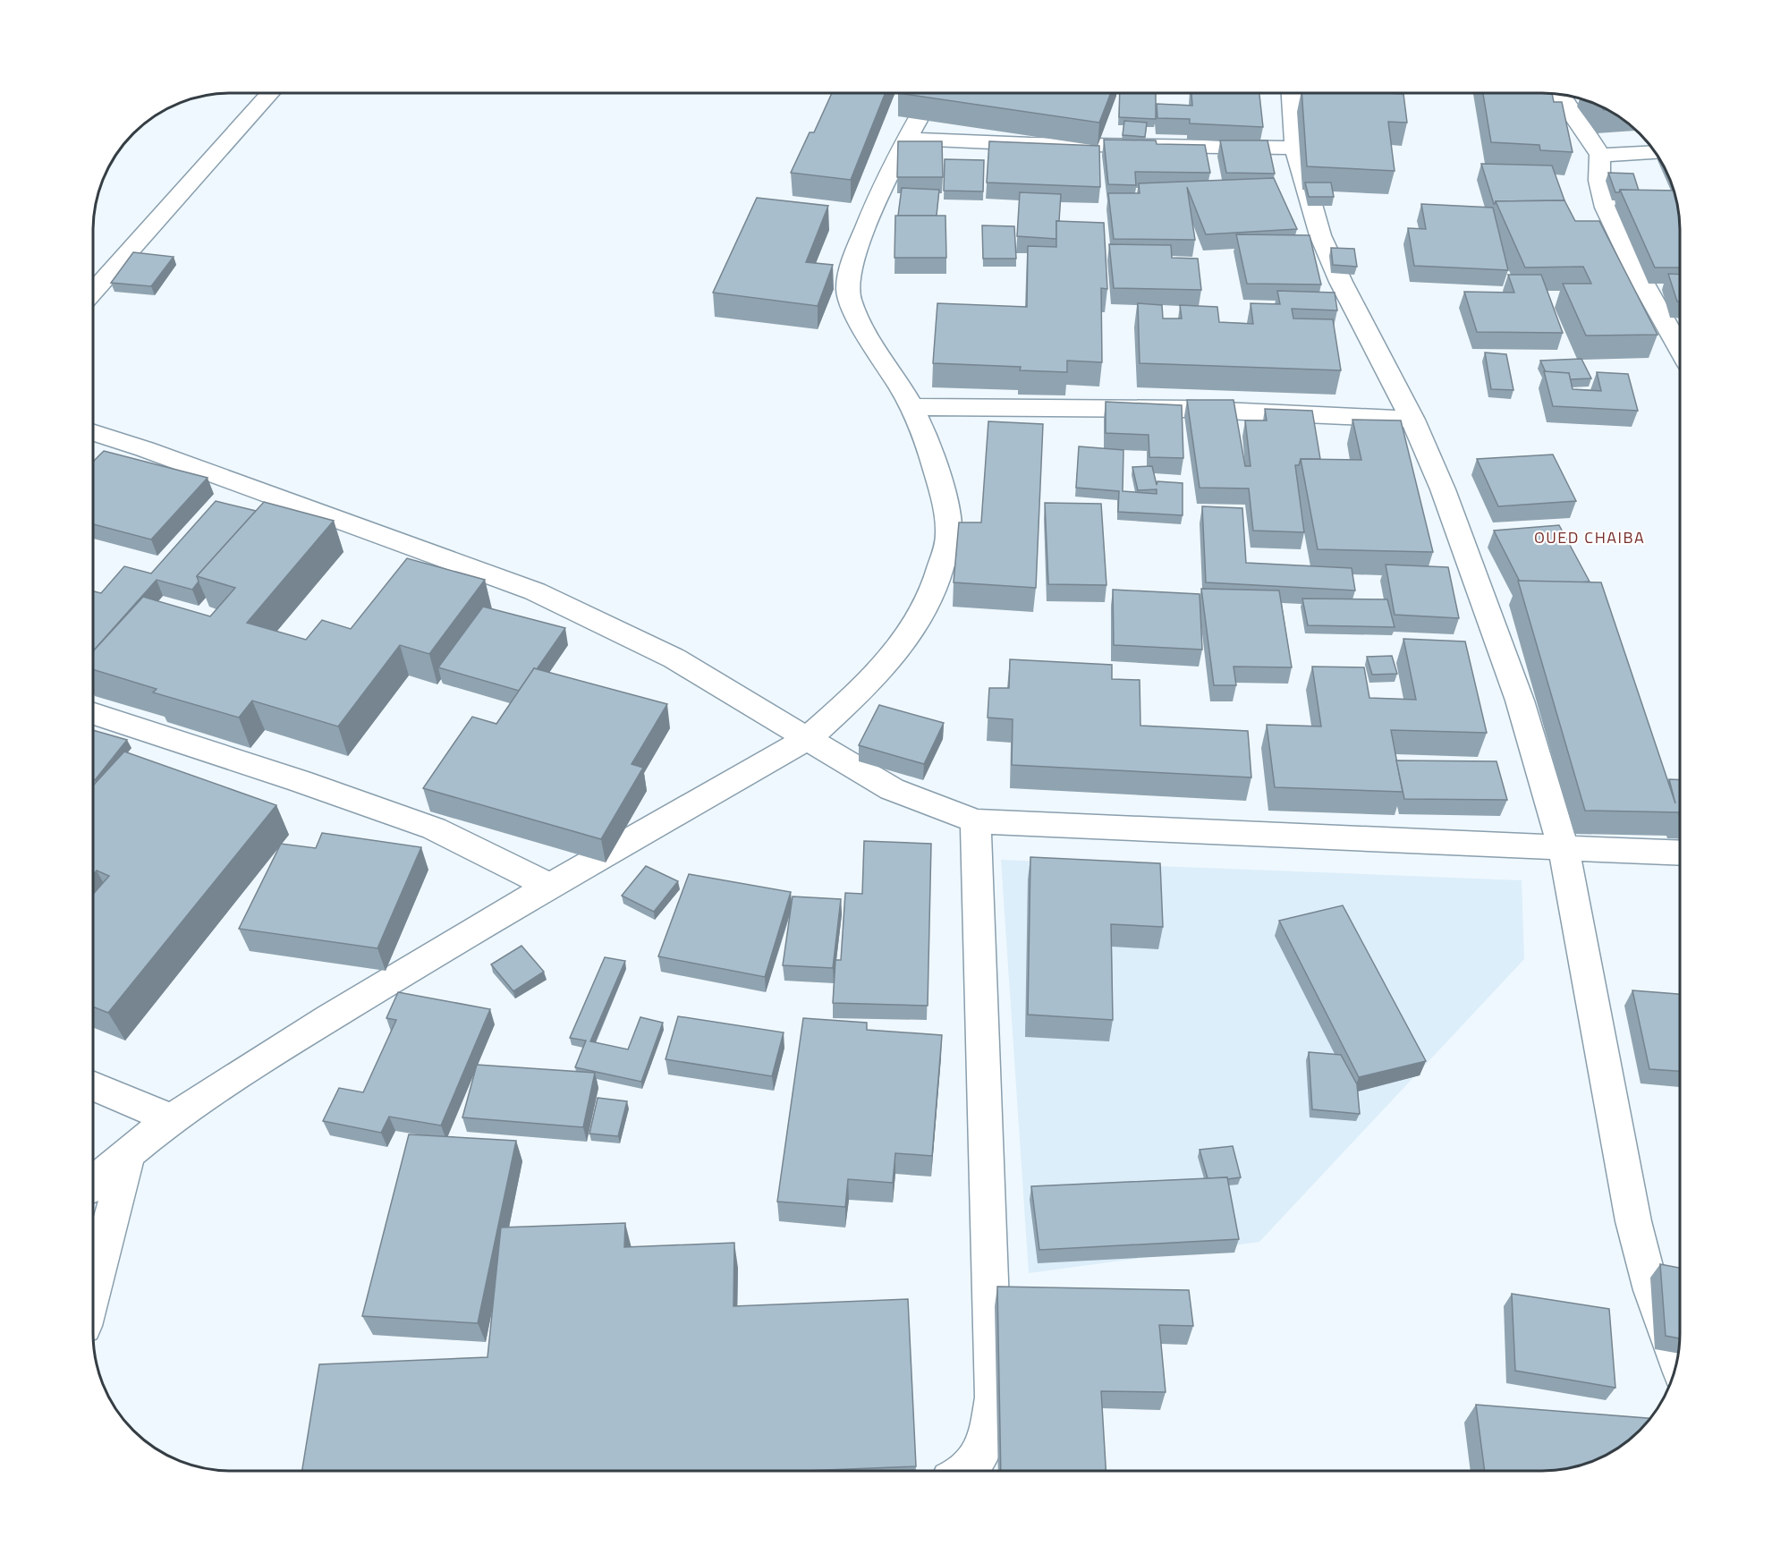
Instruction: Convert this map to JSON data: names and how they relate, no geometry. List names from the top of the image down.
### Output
{
  "districts": ["OUED CHAIBA"]
}
